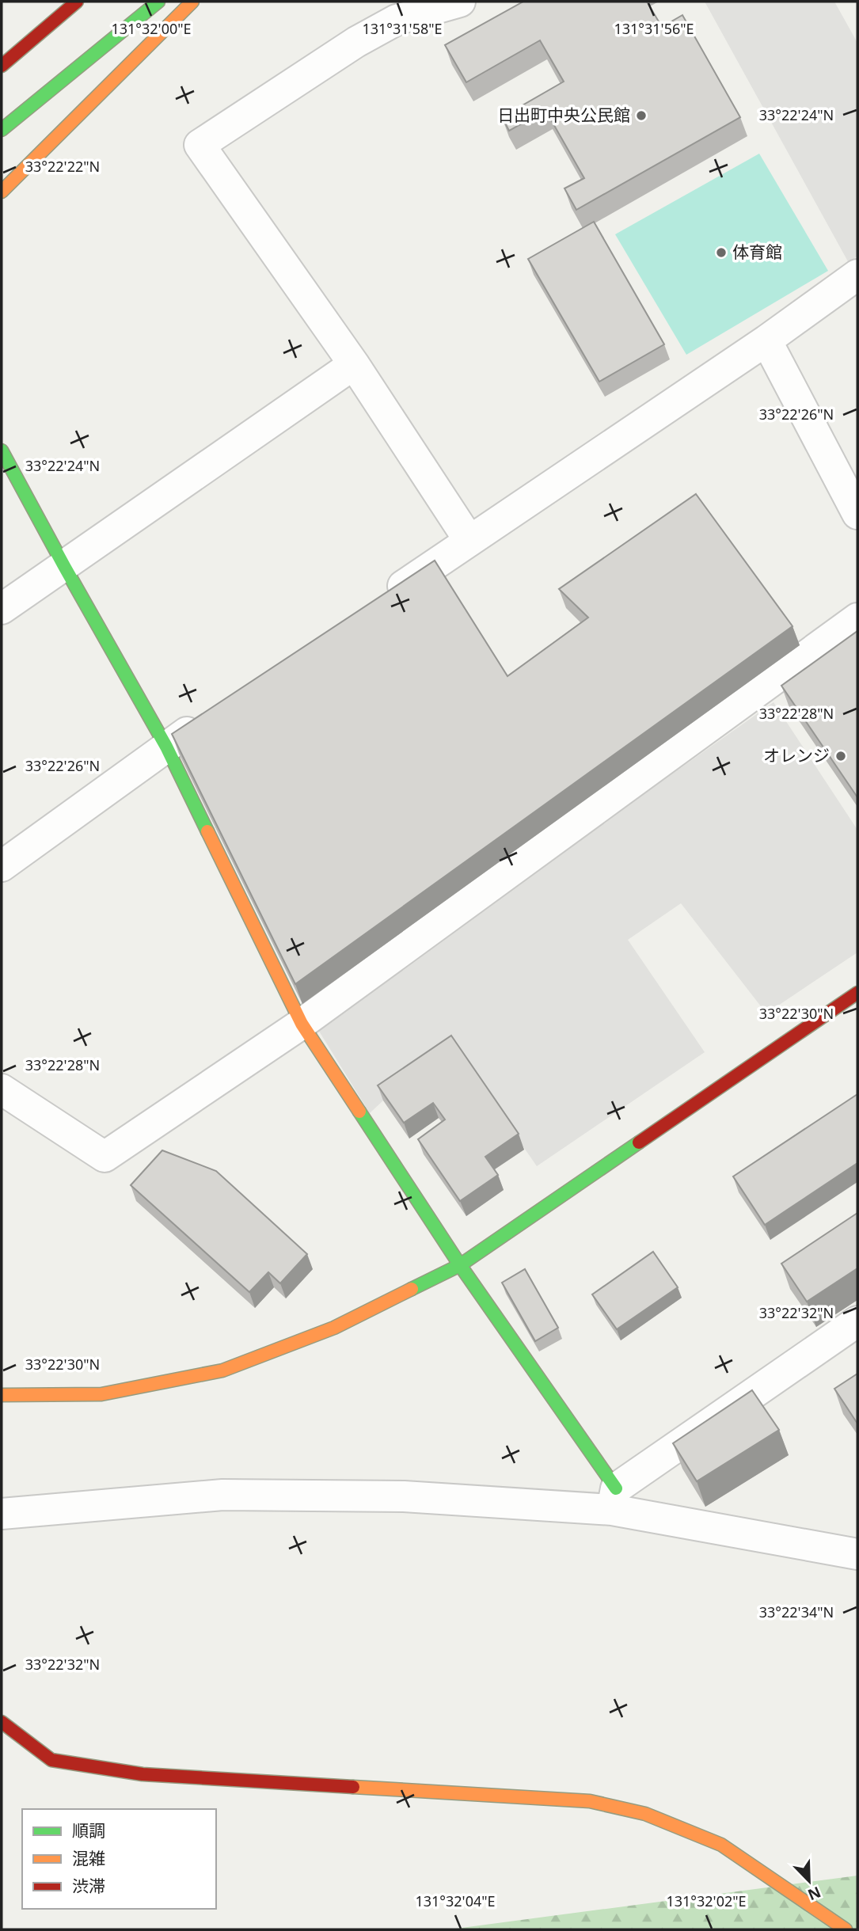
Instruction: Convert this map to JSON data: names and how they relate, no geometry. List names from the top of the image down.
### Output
{
  "places": ["日出町中央公民館", "体育館", "オレンジ"],
  "legend": ["順調", "混雑", "渋滞"],
  "north": "bottom right",
  "coordinates": [
    "131°32'00\"E",
    "131°31'58\"E",
    "131°31'56\"E",
    "33°22'24\"N",
    "33°22'22\"N",
    "33°22'26\"N",
    "33°22'28\"N",
    "33°22'30\"N",
    "33°22'32\"N",
    "33°22'34\"N",
    "131°32'04\"E",
    "131°32'02\"E"
  ]
}
